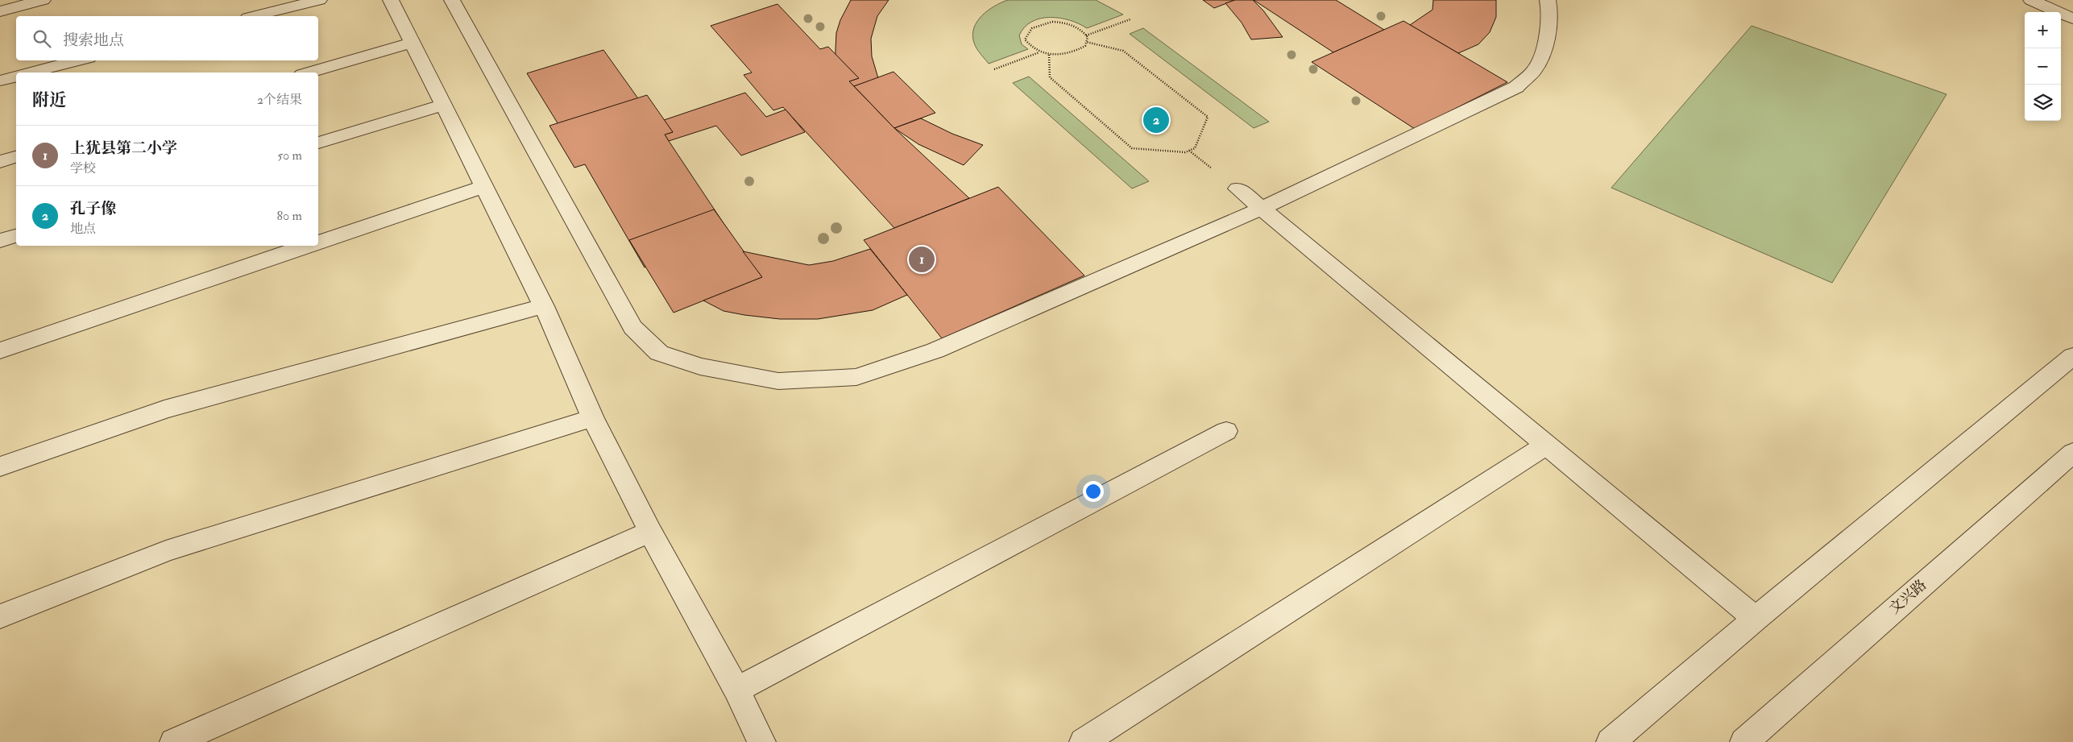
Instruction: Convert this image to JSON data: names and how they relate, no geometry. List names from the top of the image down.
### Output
{
  "streets": {
    "street": ["文兴路"]
  },
  "page": {
    "map_buttons": ["+", "−"],
    "search": "搜索地点",
    "heading": ["附近", "2个结果"],
    "pins": ["2", "1"],
    "list": [
      {
        "mark": "1",
        "name": "上犹县第二小学",
        "note": "学校",
        "value": "50 m"
      },
      {
        "mark": "2",
        "name": "孔子像",
        "note": "地点",
        "value": "80 m"
      }
    ]
  }
}
